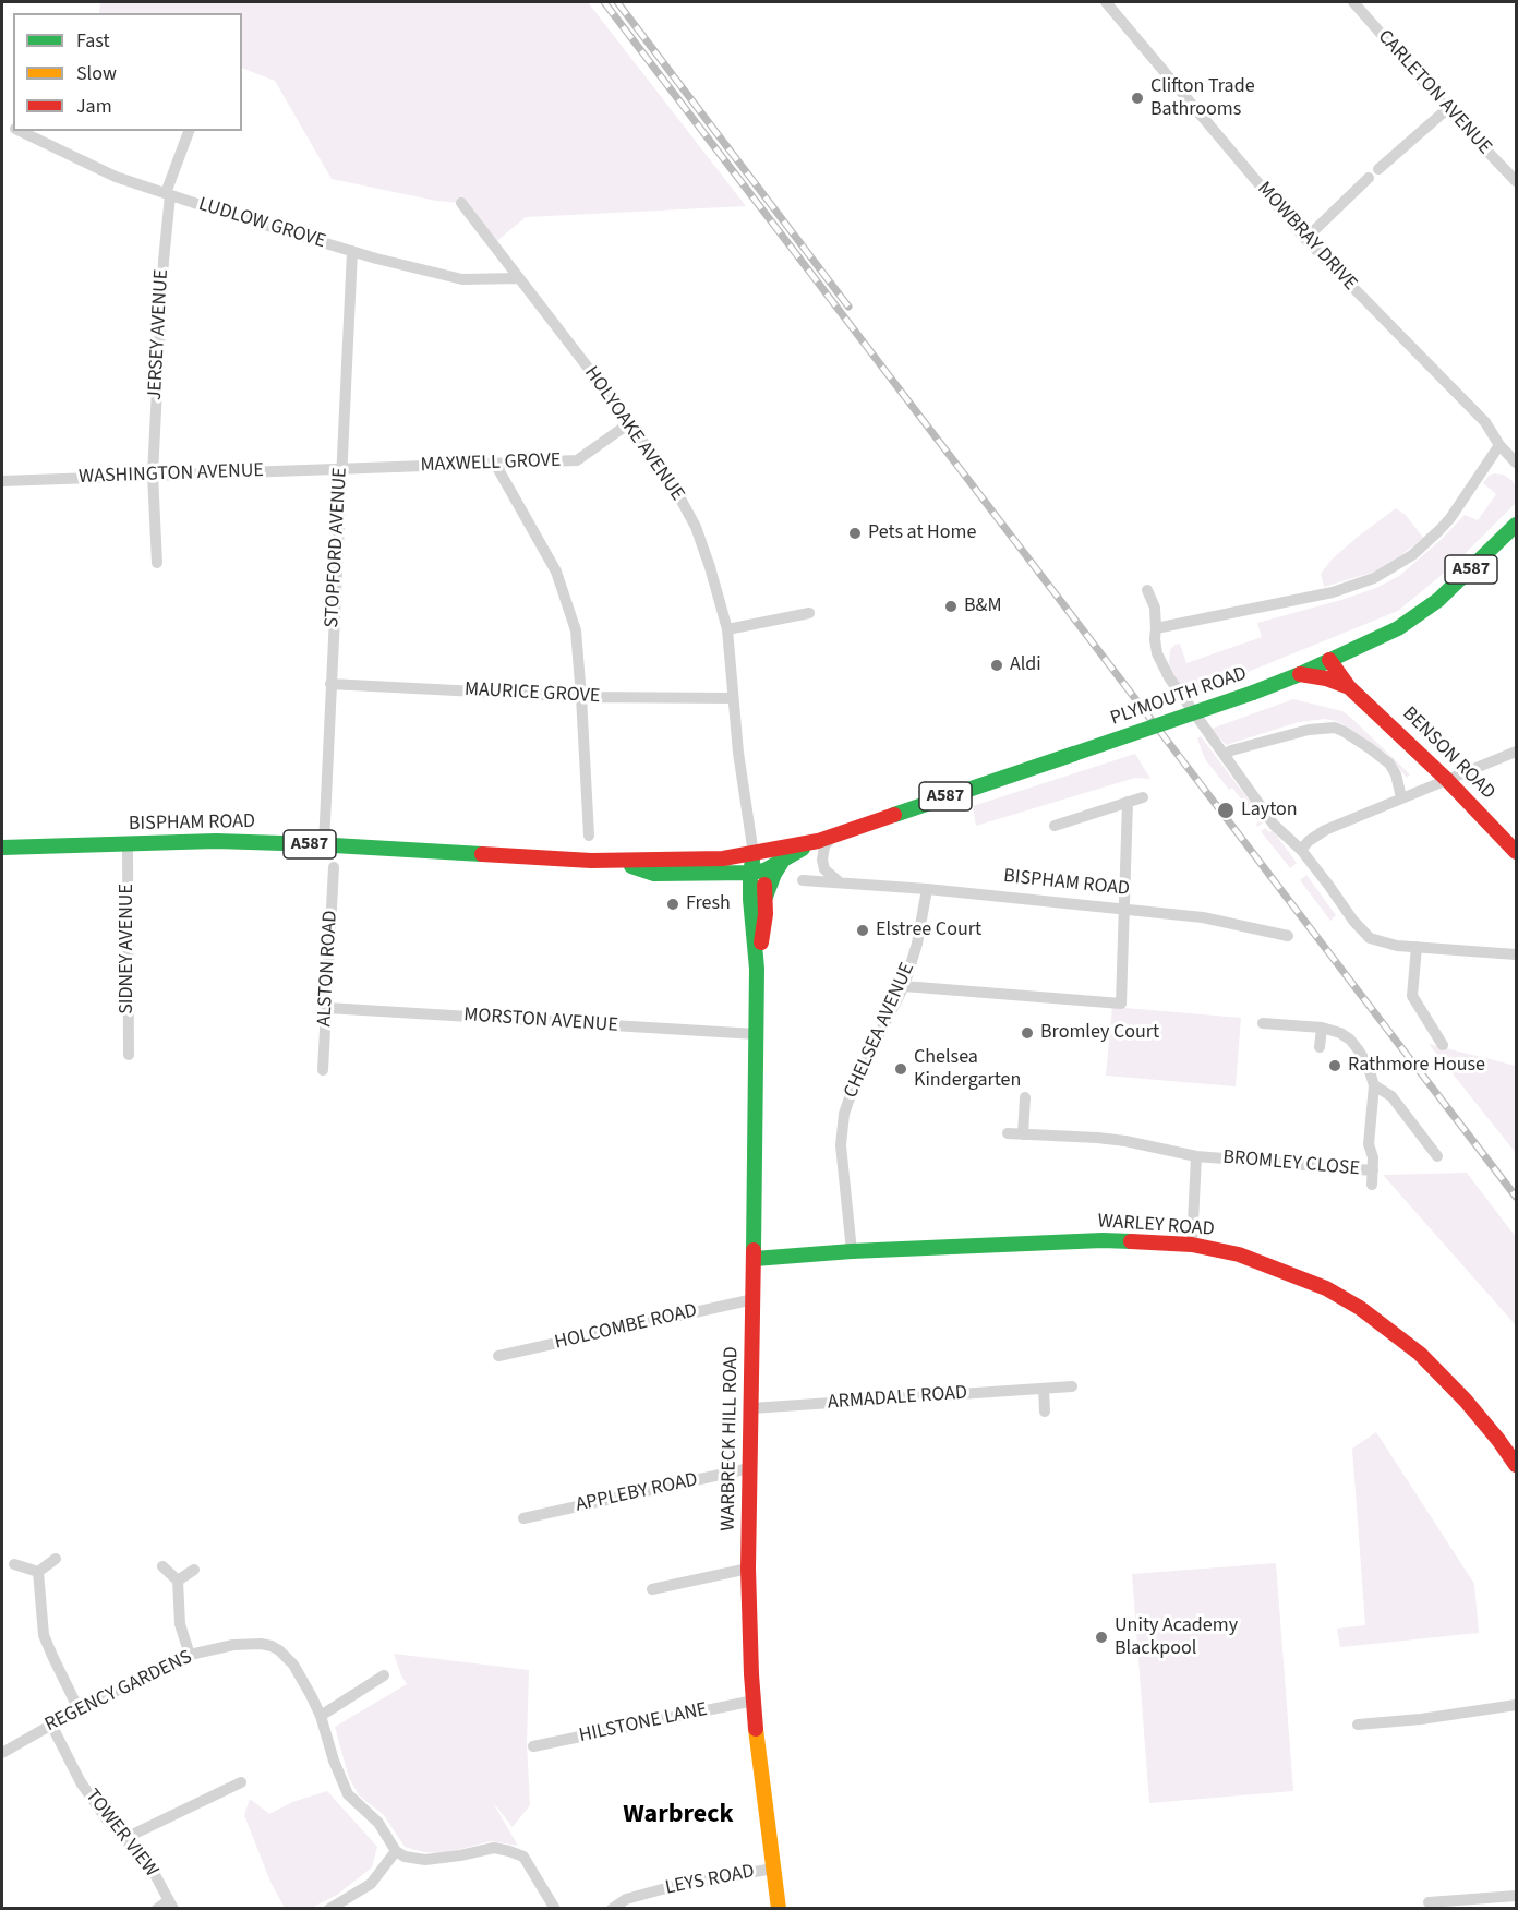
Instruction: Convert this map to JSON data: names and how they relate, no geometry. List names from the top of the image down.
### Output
{
  "streets": {
    "main road": [
      "A587",
      "PLYMOUTH ROAD",
      "BENSON ROAD",
      "BISPHAM ROAD",
      "WARLEY ROAD",
      "WARBRECK HILL ROAD"
    ],
    "street": [
      "CARLETON AVENUE",
      "LUDLOW GROVE",
      "MOWBRAY DRIVE",
      "JERSEY AVENUE",
      "HOLYOAKE AVENUE",
      "MAXWELL GROVE",
      "WASHINGTON AVENUE",
      "STOPFORD AVENUE",
      "MAURICE GROVE",
      "SIDNEY AVENUE",
      "ALSTON ROAD",
      "MORSTON AVENUE",
      "CHELSEA AVENUE",
      "BROMLEY CLOSE",
      "HOLCOMBE ROAD",
      "ARMADALE ROAD",
      "APPLEBY ROAD",
      "REGENCY GARDENS",
      "HILSTONE LANE",
      "TOWER VIEW",
      "LEYS ROAD"
    ]
  },
  "crossings": [
    ["LUDLOW GROVE", "JERSEY AVENUE"],
    ["LUDLOW GROVE", "HOLYOAKE AVENUE"],
    ["LUDLOW GROVE", "STOPFORD AVENUE"],
    ["JERSEY AVENUE", "WASHINGTON AVENUE"],
    ["HOLYOAKE AVENUE", "MAXWELL GROVE"],
    ["HOLYOAKE AVENUE", "MAURICE GROVE"],
    ["HOLYOAKE AVENUE", "PLYMOUTH ROAD"],
    ["HOLYOAKE AVENUE", "BISPHAM ROAD"],
    ["HOLYOAKE AVENUE", "WARBRECK HILL ROAD"],
    ["MAXWELL GROVE", "WASHINGTON AVENUE"],
    ["MAXWELL GROVE", "STOPFORD AVENUE"],
    ["WASHINGTON AVENUE", "STOPFORD AVENUE"],
    ["STOPFORD AVENUE", "MAURICE GROVE"],
    ["STOPFORD AVENUE", "BISPHAM ROAD"],
    ["PLYMOUTH ROAD", "BENSON ROAD"],
    ["PLYMOUTH ROAD", "BISPHAM ROAD"],
    ["PLYMOUTH ROAD", "WARBRECK HILL ROAD"],
    ["BISPHAM ROAD", "SIDNEY AVENUE"],
    ["BISPHAM ROAD", "CHELSEA AVENUE"],
    ["BISPHAM ROAD", "WARBRECK HILL ROAD"],
    ["ALSTON ROAD", "MORSTON AVENUE"],
    ["MORSTON AVENUE", "WARBRECK HILL ROAD"],
    ["CHELSEA AVENUE", "WARLEY ROAD"],
    ["BROMLEY CLOSE", "WARLEY ROAD"],
    ["WARLEY ROAD", "WARBRECK HILL ROAD"],
    ["HOLCOMBE ROAD", "WARBRECK HILL ROAD"],
    ["ARMADALE ROAD", "WARBRECK HILL ROAD"],
    ["WARBRECK HILL ROAD", "APPLEBY ROAD"],
    ["WARBRECK HILL ROAD", "HILSTONE LANE"],
    ["WARBRECK HILL ROAD", "LEYS ROAD"],
    ["REGENCY GARDENS", "TOWER VIEW"]
  ],
  "districts": ["Warbreck"],
  "places": [
    "Clifton Trade Bathrooms",
    "Pets at Home",
    "B&M",
    "Aldi",
    "Layton",
    "Fresh",
    "Elstree Court",
    "Bromley Court",
    "Rathmore House",
    "Chelsea Kindergarten",
    "Unity Academy Blackpool"
  ],
  "legend": ["Fast", "Slow", "Jam"]
}
